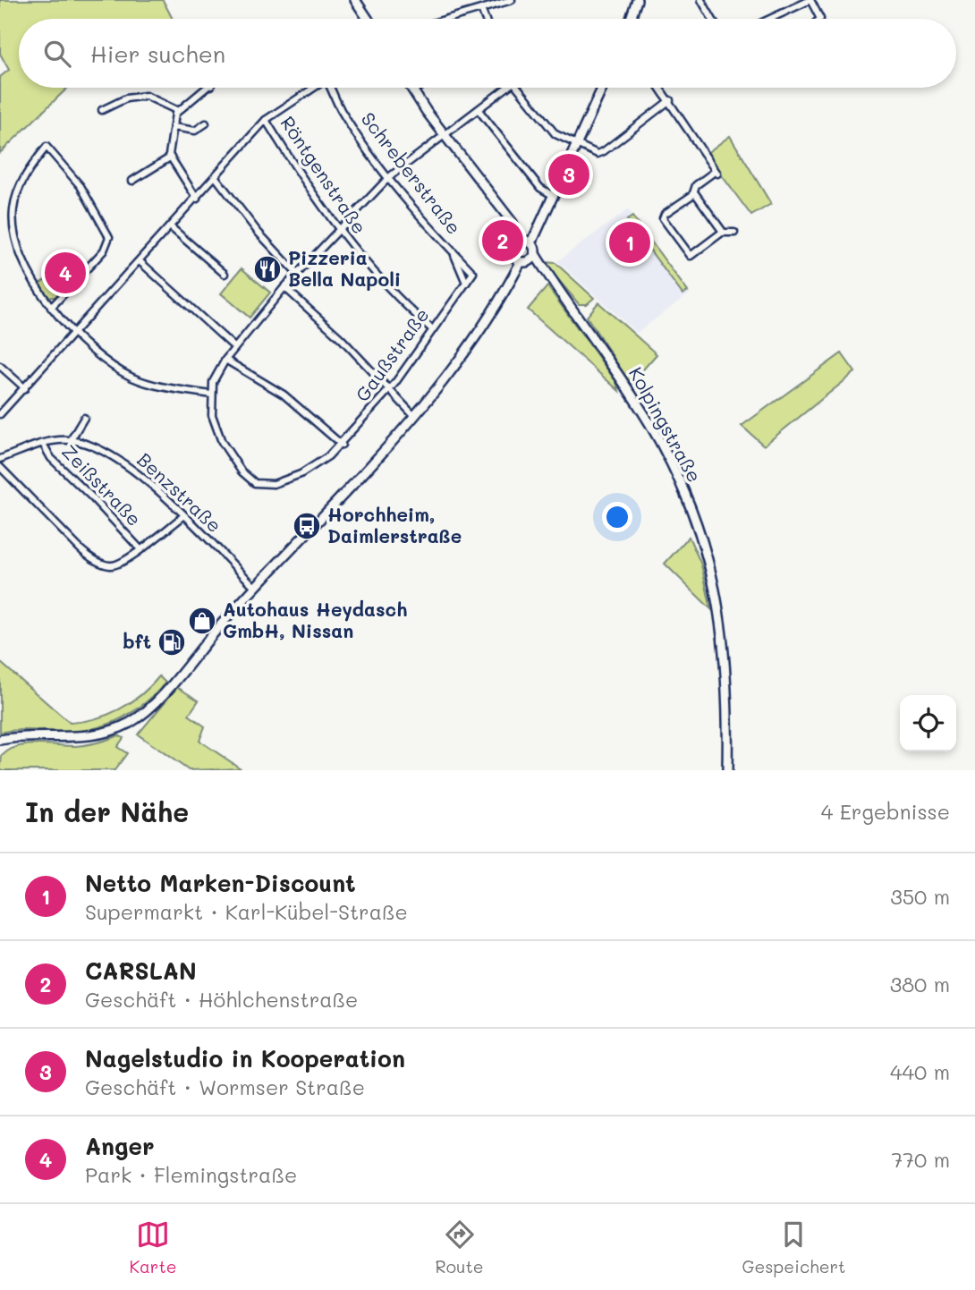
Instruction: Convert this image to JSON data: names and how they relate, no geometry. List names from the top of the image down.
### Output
{
  "streets": {
    "main road": ["Kolpingstraße"],
    "street": [
      "Schreberstraße",
      "Röntgenstraße",
      "Gaußstraße",
      "Zeißstraße",
      "Benzstraße"
    ]
  },
  "crossings": [
    ["Schreberstraße", "Gaußstraße"],
    ["Röntgenstraße", "Gaußstraße"],
    ["Zeißstraße", "Benzstraße"]
  ],
  "places": {
    "restaurant": ["Pizzeria Bella Napoli"],
    "bus stop": ["Horchheim, Daimlerstraße"],
    "shop": ["Autohaus Heydasch GmbH, Nissan"],
    "fuel station": ["bft"]
  },
  "page": {
    "search": "Hier suchen",
    "pins": [
      "3",
      "2",
      "1",
      "4"
    ],
    "heading": ["In der Nähe", "4 Ergebnisse"],
    "list": [
      {
        "mark": "1",
        "name": "Netto Marken-Discount",
        "note": "Supermarkt · Karl-Kübel-Straße",
        "value": "350 m"
      },
      {
        "mark": "2",
        "name": "CARSLAN",
        "note": "Geschäft · Höhlchenstraße",
        "value": "380 m"
      },
      {
        "mark": "3",
        "name": "Nagelstudio in Kooperation",
        "note": "Geschäft · Wormser Straße",
        "value": "440 m"
      },
      {
        "mark": "4",
        "name": "Anger",
        "note": "Park · Flemingstraße",
        "value": "770 m"
      }
    ],
    "nav": ["Karte", "Route", "Gespeichert"]
  }
}
